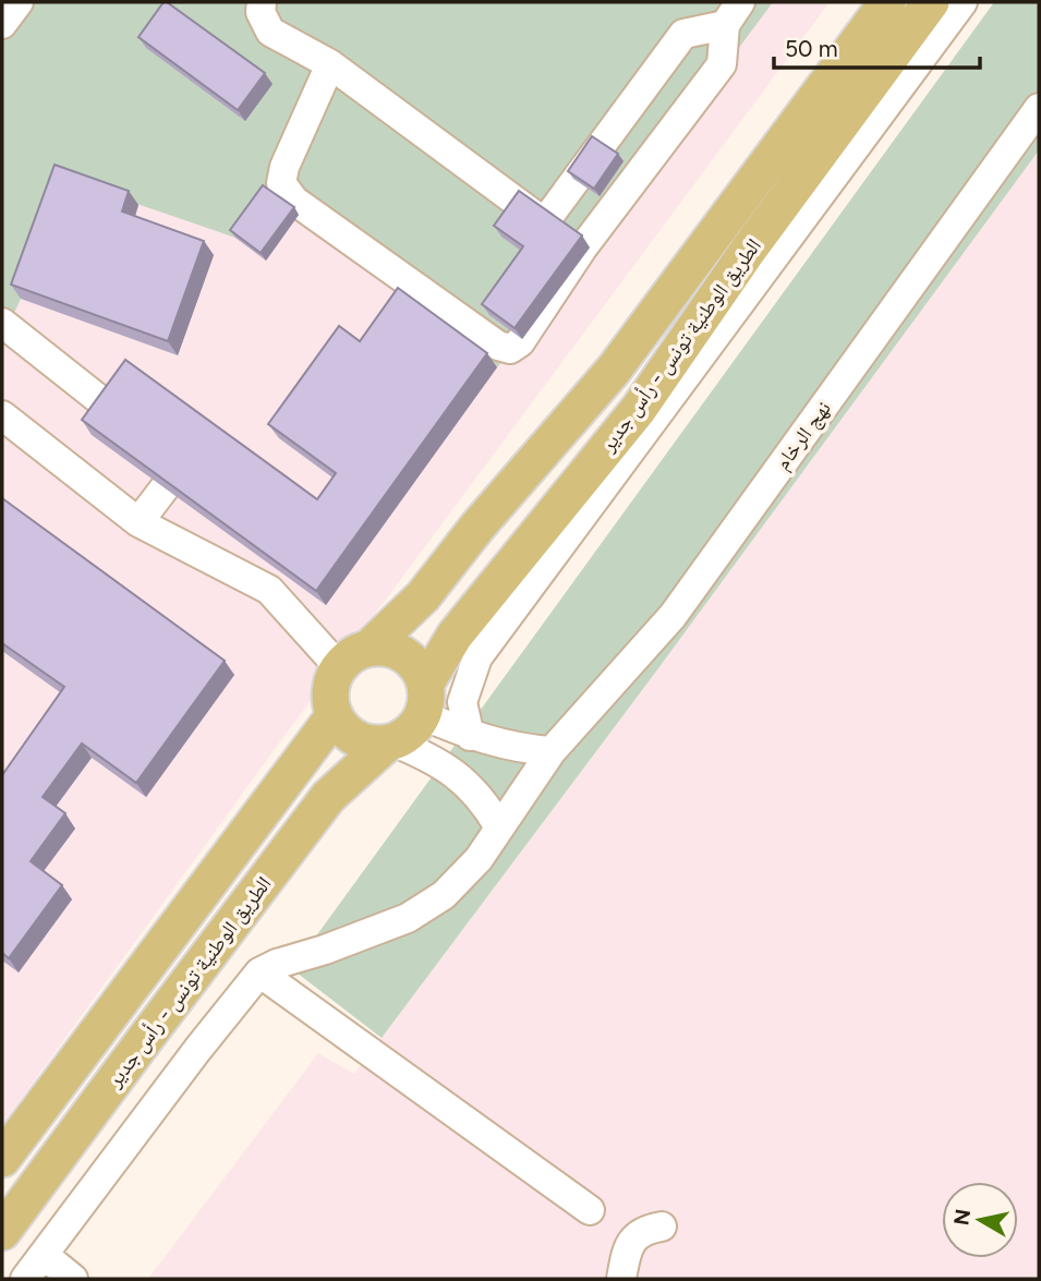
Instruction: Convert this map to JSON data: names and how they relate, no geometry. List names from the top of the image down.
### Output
{
  "streets": {
    "main road": ["الطريق الوطنية تونس - رأس جدير"],
    "street": ["نهج الرخام"]
  },
  "scale_bar": "50 m",
  "north": "left"
}
